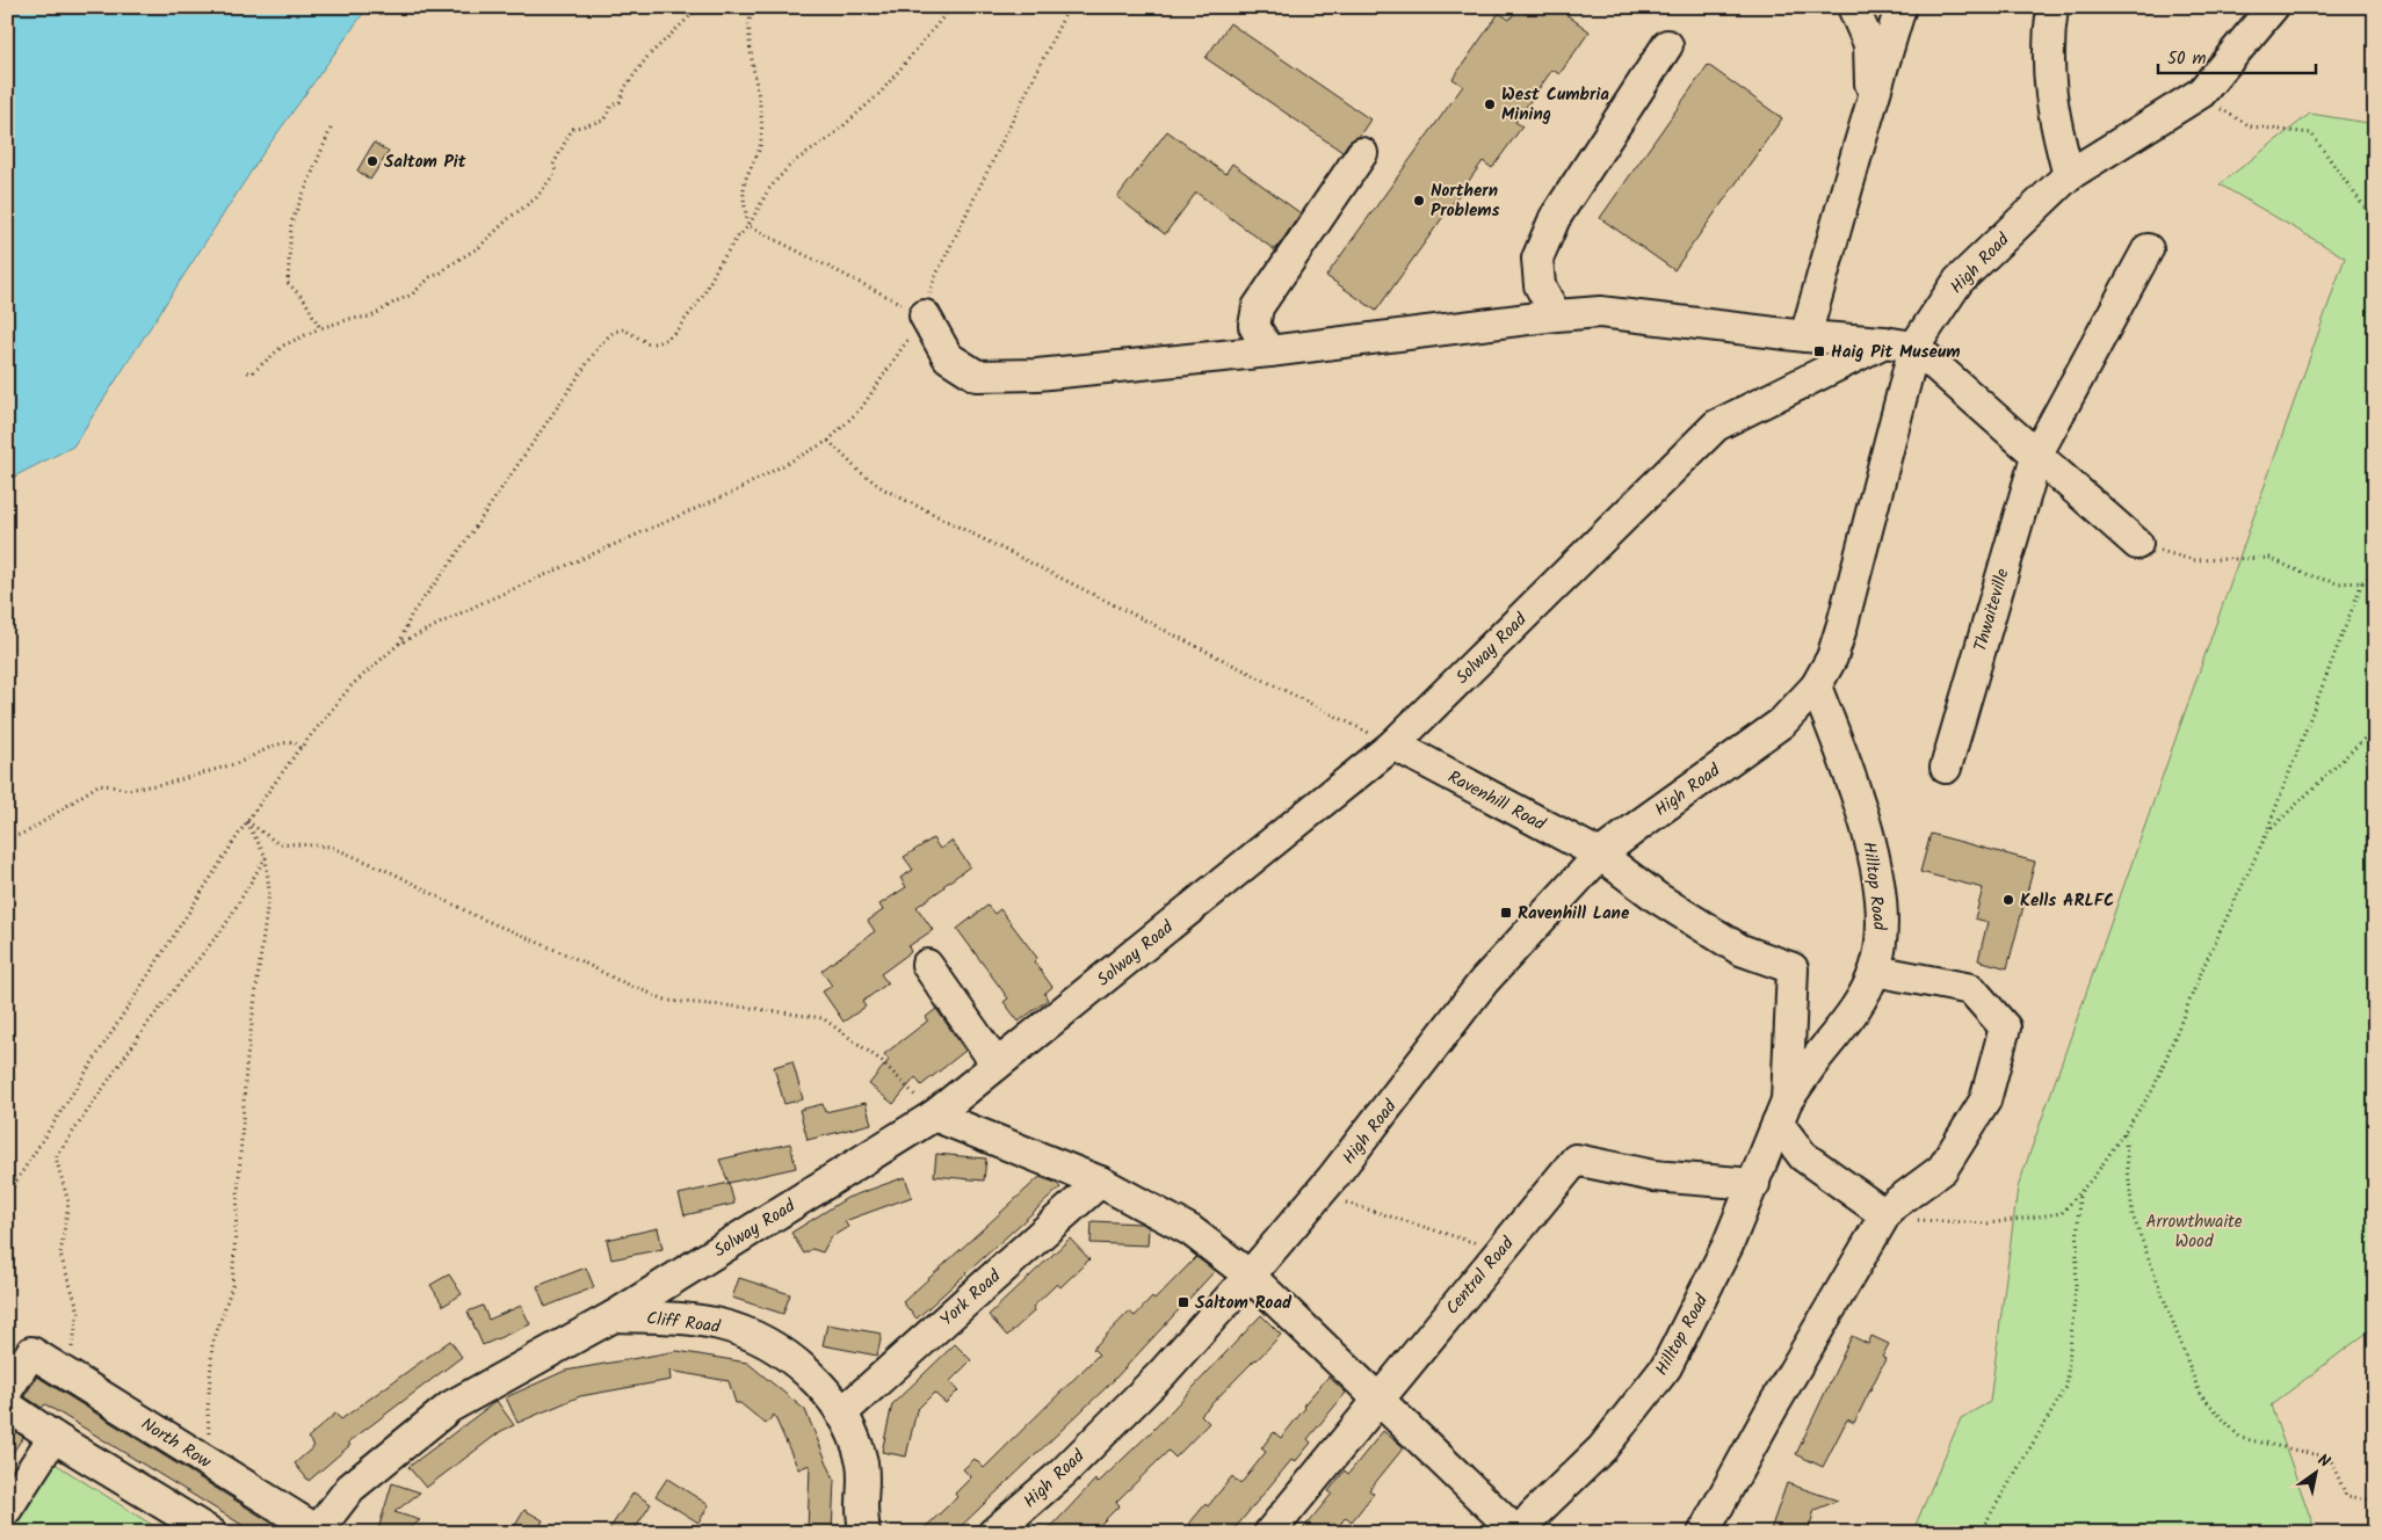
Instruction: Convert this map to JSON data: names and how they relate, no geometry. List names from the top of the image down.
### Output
{
  "streets": {
    "street": [
      "High Road",
      "Thwaiteville",
      "Solway Road",
      "Ravenhill Road",
      "Hilltop Road",
      "Central Road",
      "York Road",
      "Cliff Road",
      "North Row"
    ]
  },
  "crossings": [
    ["High Road", "Ravenhill Road"],
    ["High Road", "Hilltop Road"],
    ["Solway Road", "Ravenhill Road"],
    ["Solway Road", "Cliff Road"],
    ["Solway Road", "North Row"],
    ["Ravenhill Road", "Hilltop Road"],
    ["Hilltop Road", "Central Road"],
    ["York Road", "Cliff Road"]
  ],
  "parks": ["Arrowthwaite Wood"],
  "places": {
    "other": [
      "West Cumbria Mining",
      "Saltom Pit",
      "Northern Problems",
      "Kells ARLFC"
    ],
    "transit": ["Haig Pit Museum", "Ravenhill Lane", "Saltom Road"]
  },
  "scale_bar": "50 m",
  "north": "top right"
}
